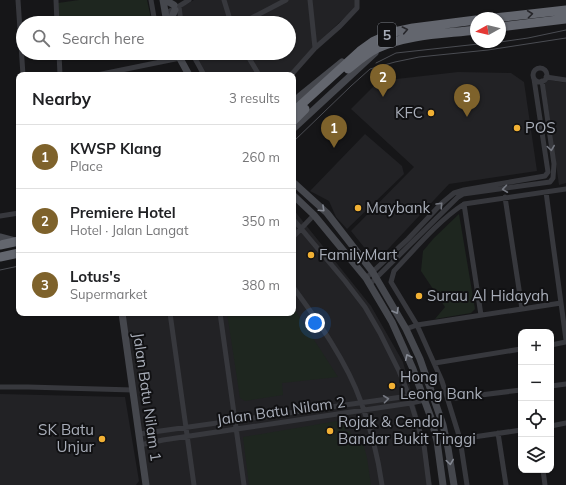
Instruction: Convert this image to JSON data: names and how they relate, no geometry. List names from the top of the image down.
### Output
{
  "streets": {
    "highway": ["5"],
    "main road": ["Jalan Batu Nilam 1"],
    "street": ["Jalan Batu Nilam 2"]
  },
  "crossings": [
    ["Jalan Batu Nilam 1", "Jalan Batu Nilam 2"]
  ],
  "places": [
    "KFC",
    "POS",
    "Maybank",
    "FamilyMart",
    "Surau Al Hidayah",
    "Hong Leong Bank",
    "Rojak & Cendol Bandar Bukit Tinggi",
    "SK Batu Unjur"
  ],
  "north": "left",
  "page": {
    "search": "Search here",
    "pins": ["2", "3", "1"],
    "heading": ["Nearby", "3 results"],
    "list": [
      {
        "mark": "1",
        "name": "KWSP Klang",
        "note": "Place",
        "value": "260 m"
      },
      {
        "mark": "2",
        "name": "Premiere Hotel",
        "note": "Hotel · Jalan Langat",
        "value": "350 m"
      },
      {
        "mark": "3",
        "name": "Lotus's",
        "note": "Supermarket",
        "value": "380 m"
      }
    ],
    "map_buttons": ["+", "−"]
  }
}
